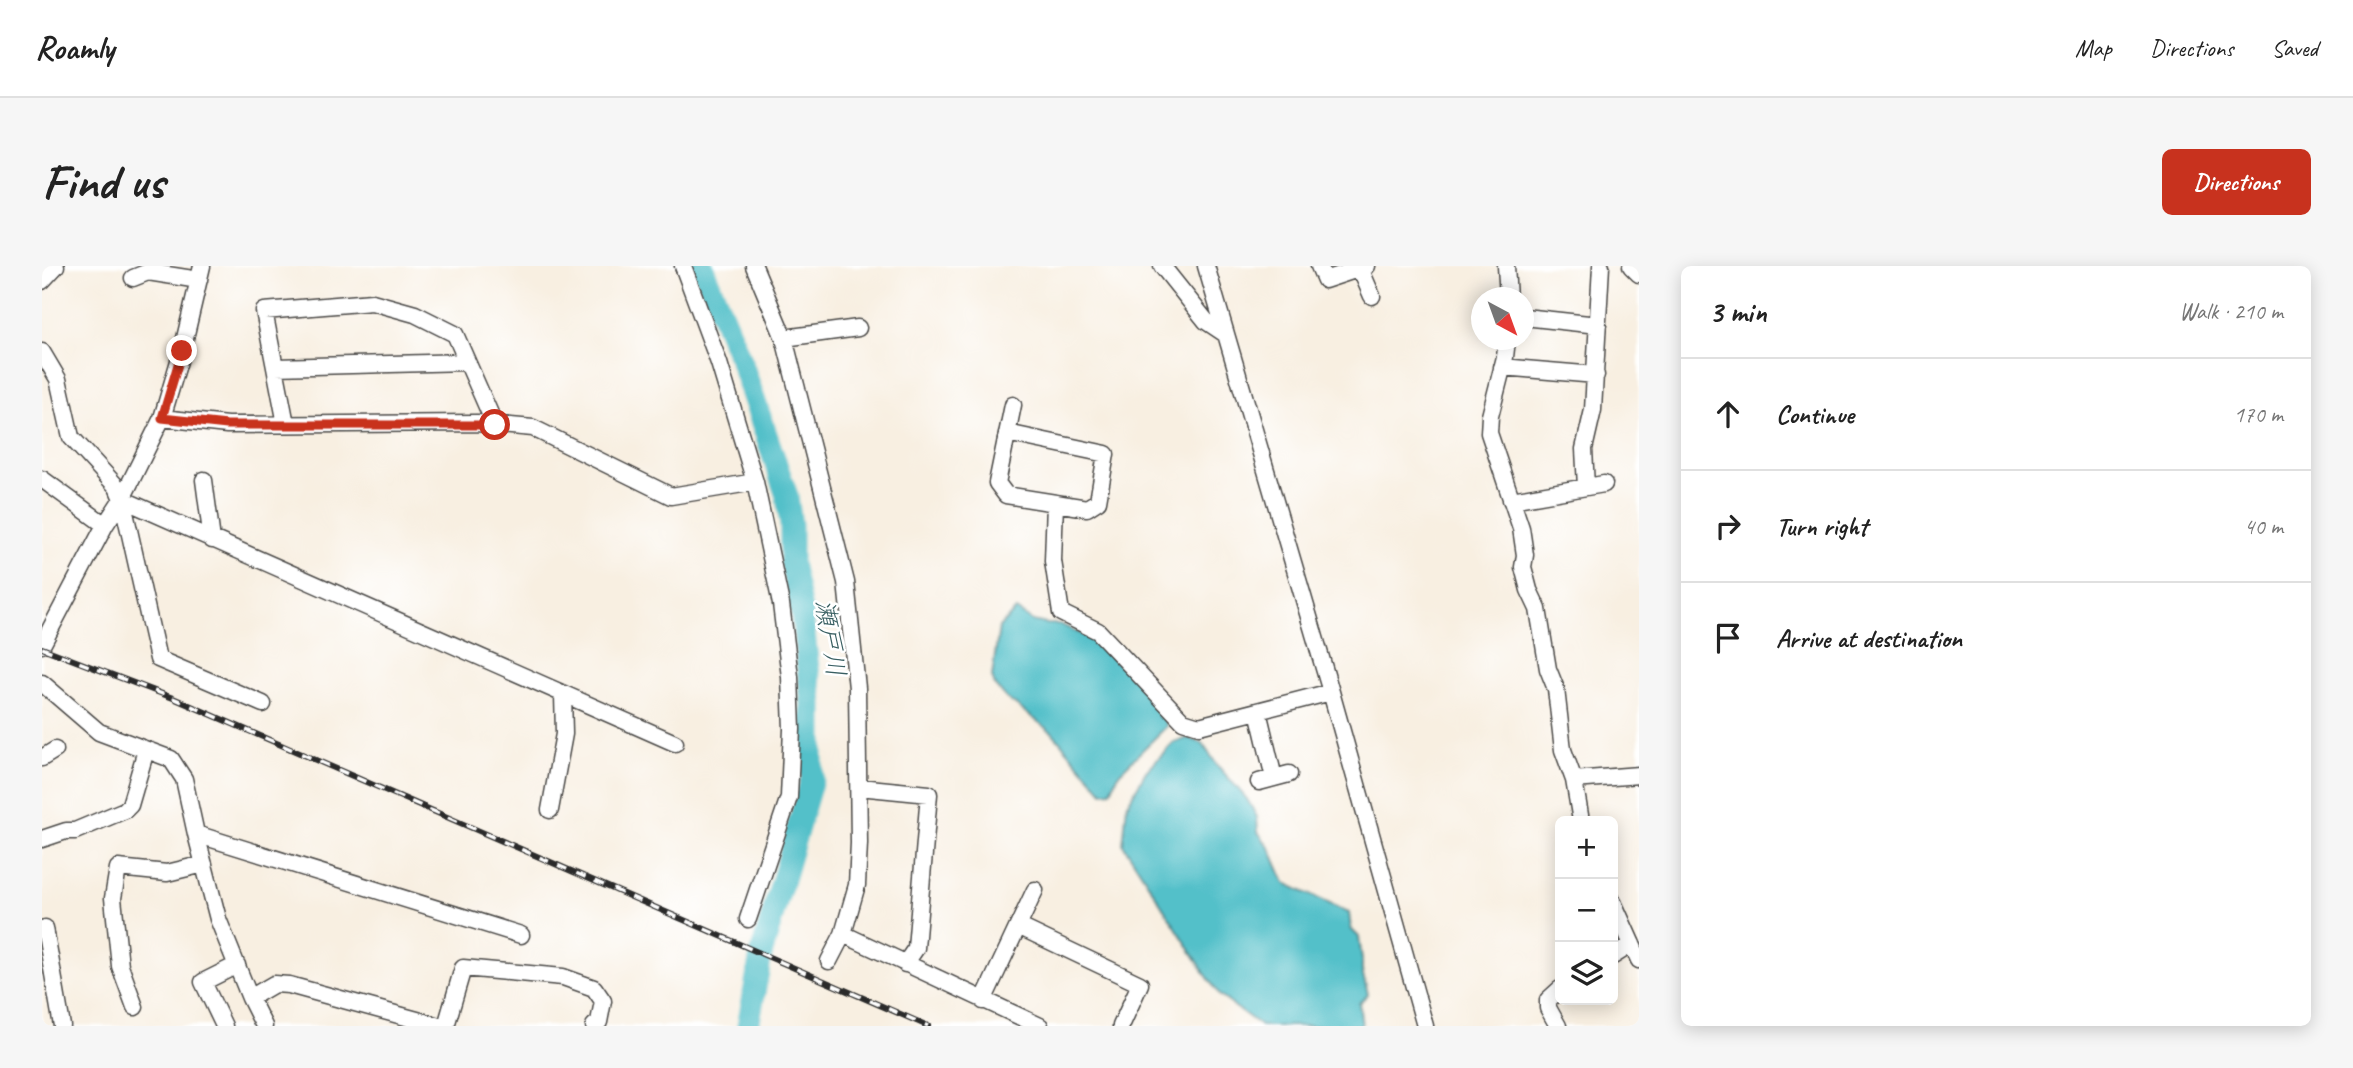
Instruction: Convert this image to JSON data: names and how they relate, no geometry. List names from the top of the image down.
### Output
{
  "water": ["瀬戸川"],
  "north": "bottom right",
  "page": {
    "header": "Roamly",
    "nav": ["Map", "Directions", "Saved"],
    "buttons": "Directions",
    "title": "Find us",
    "heading": ["3 min", "Walk · 210 m"],
    "list": [
      ["Continue", "170 m"],
      ["Turn right", "40 m"],
      "Arrive at destination"
    ],
    "map_buttons": ["+", "−"]
  }
}
